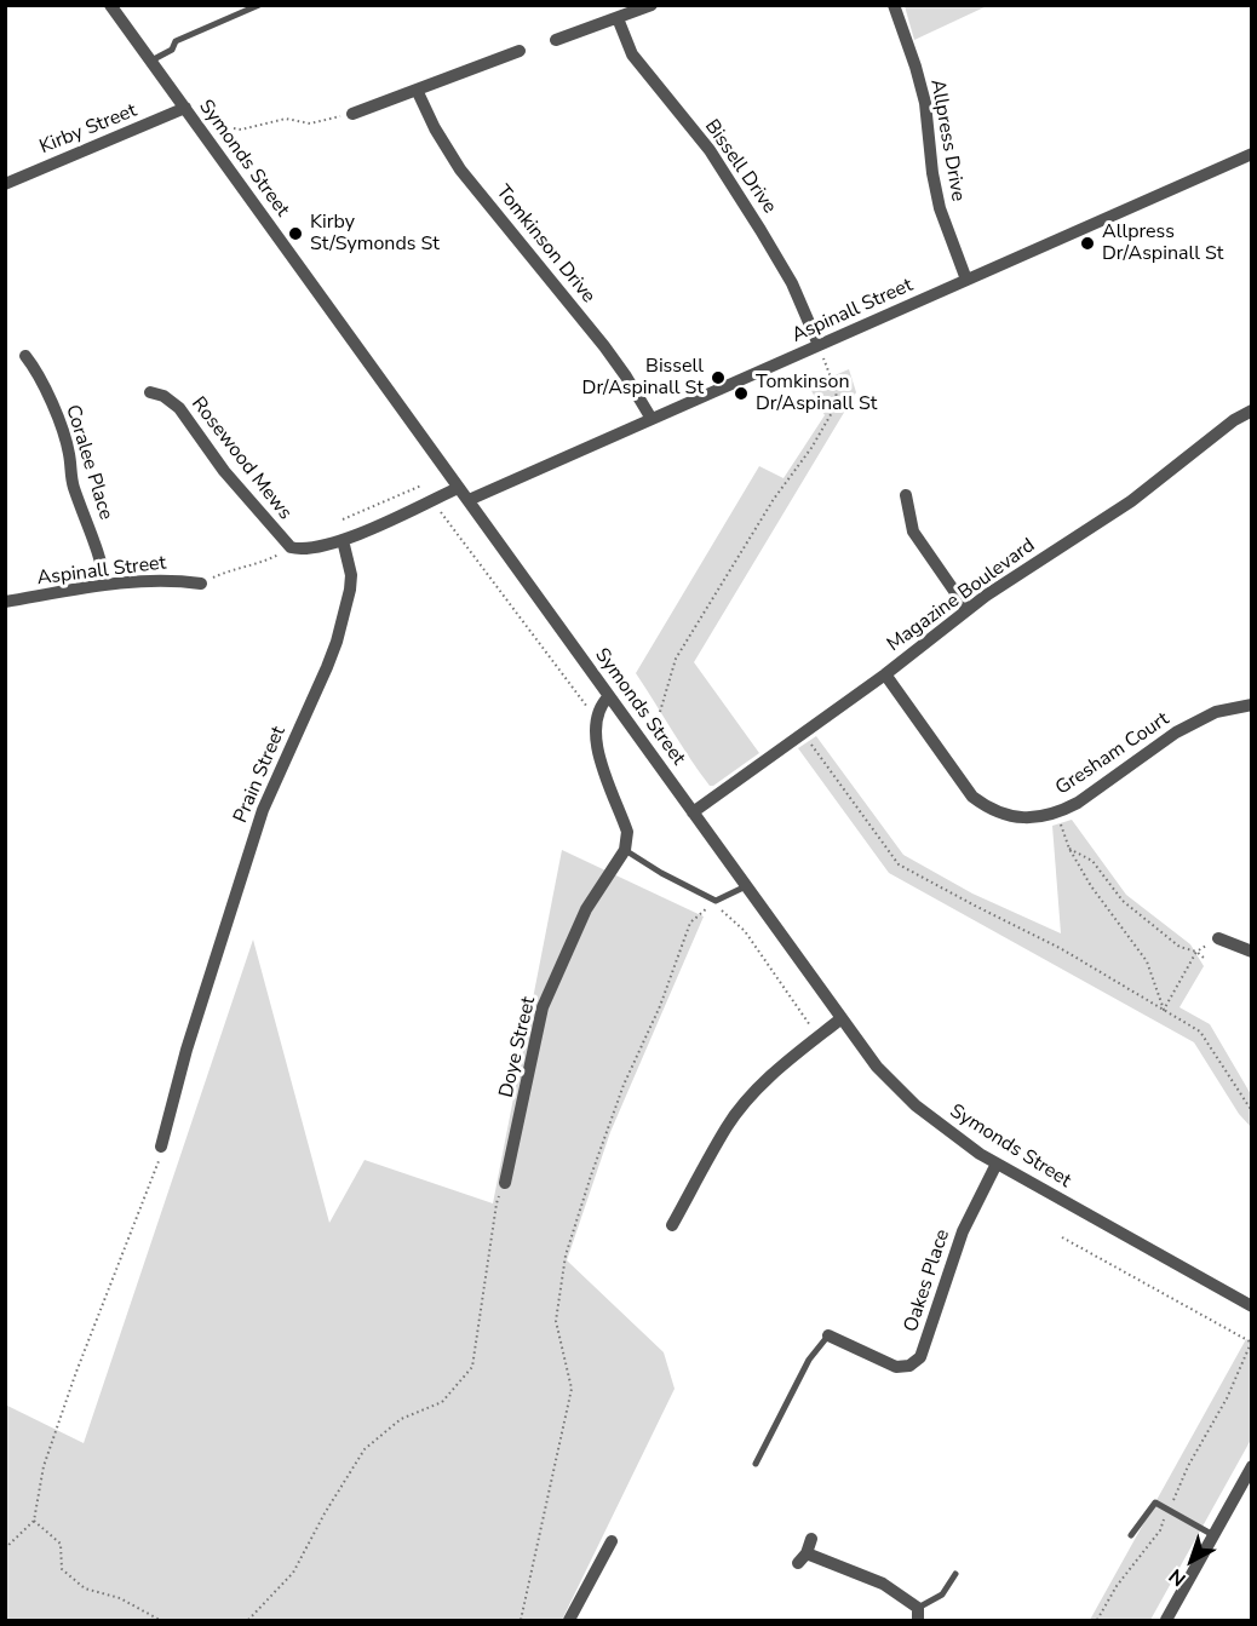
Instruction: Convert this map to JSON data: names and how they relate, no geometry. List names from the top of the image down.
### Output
{
  "streets": {
    "street": [
      "Kirby Street",
      "Allpress Drive",
      "Symonds Street",
      "Bissell Drive",
      "Tomkinson Drive",
      "Aspinall Street",
      "Rosewood Mews",
      "Coralee Place",
      "Magazine Boulevard",
      "Gresham Court",
      "Prain Street",
      "Doye Street",
      "Oakes Place"
    ]
  },
  "crossings": [
    ["Kirby Street", "Symonds Street"],
    ["Allpress Drive", "Aspinall Street"],
    ["Symonds Street", "Aspinall Street"],
    ["Symonds Street", "Magazine Boulevard"],
    ["Symonds Street", "Oakes Place"],
    ["Bissell Drive", "Aspinall Street"],
    ["Tomkinson Drive", "Aspinall Street"],
    ["Aspinall Street", "Coralee Place"],
    ["Rosewood Mews", "Prain Street"],
    ["Magazine Boulevard", "Gresham Court"]
  ],
  "places": [
    "Kirby St/Symonds St",
    "Allpress Dr/Aspinall St",
    "Bissell Dr/Aspinall St",
    "Tomkinson Dr/Aspinall St"
  ],
  "north": "bottom left"
}
